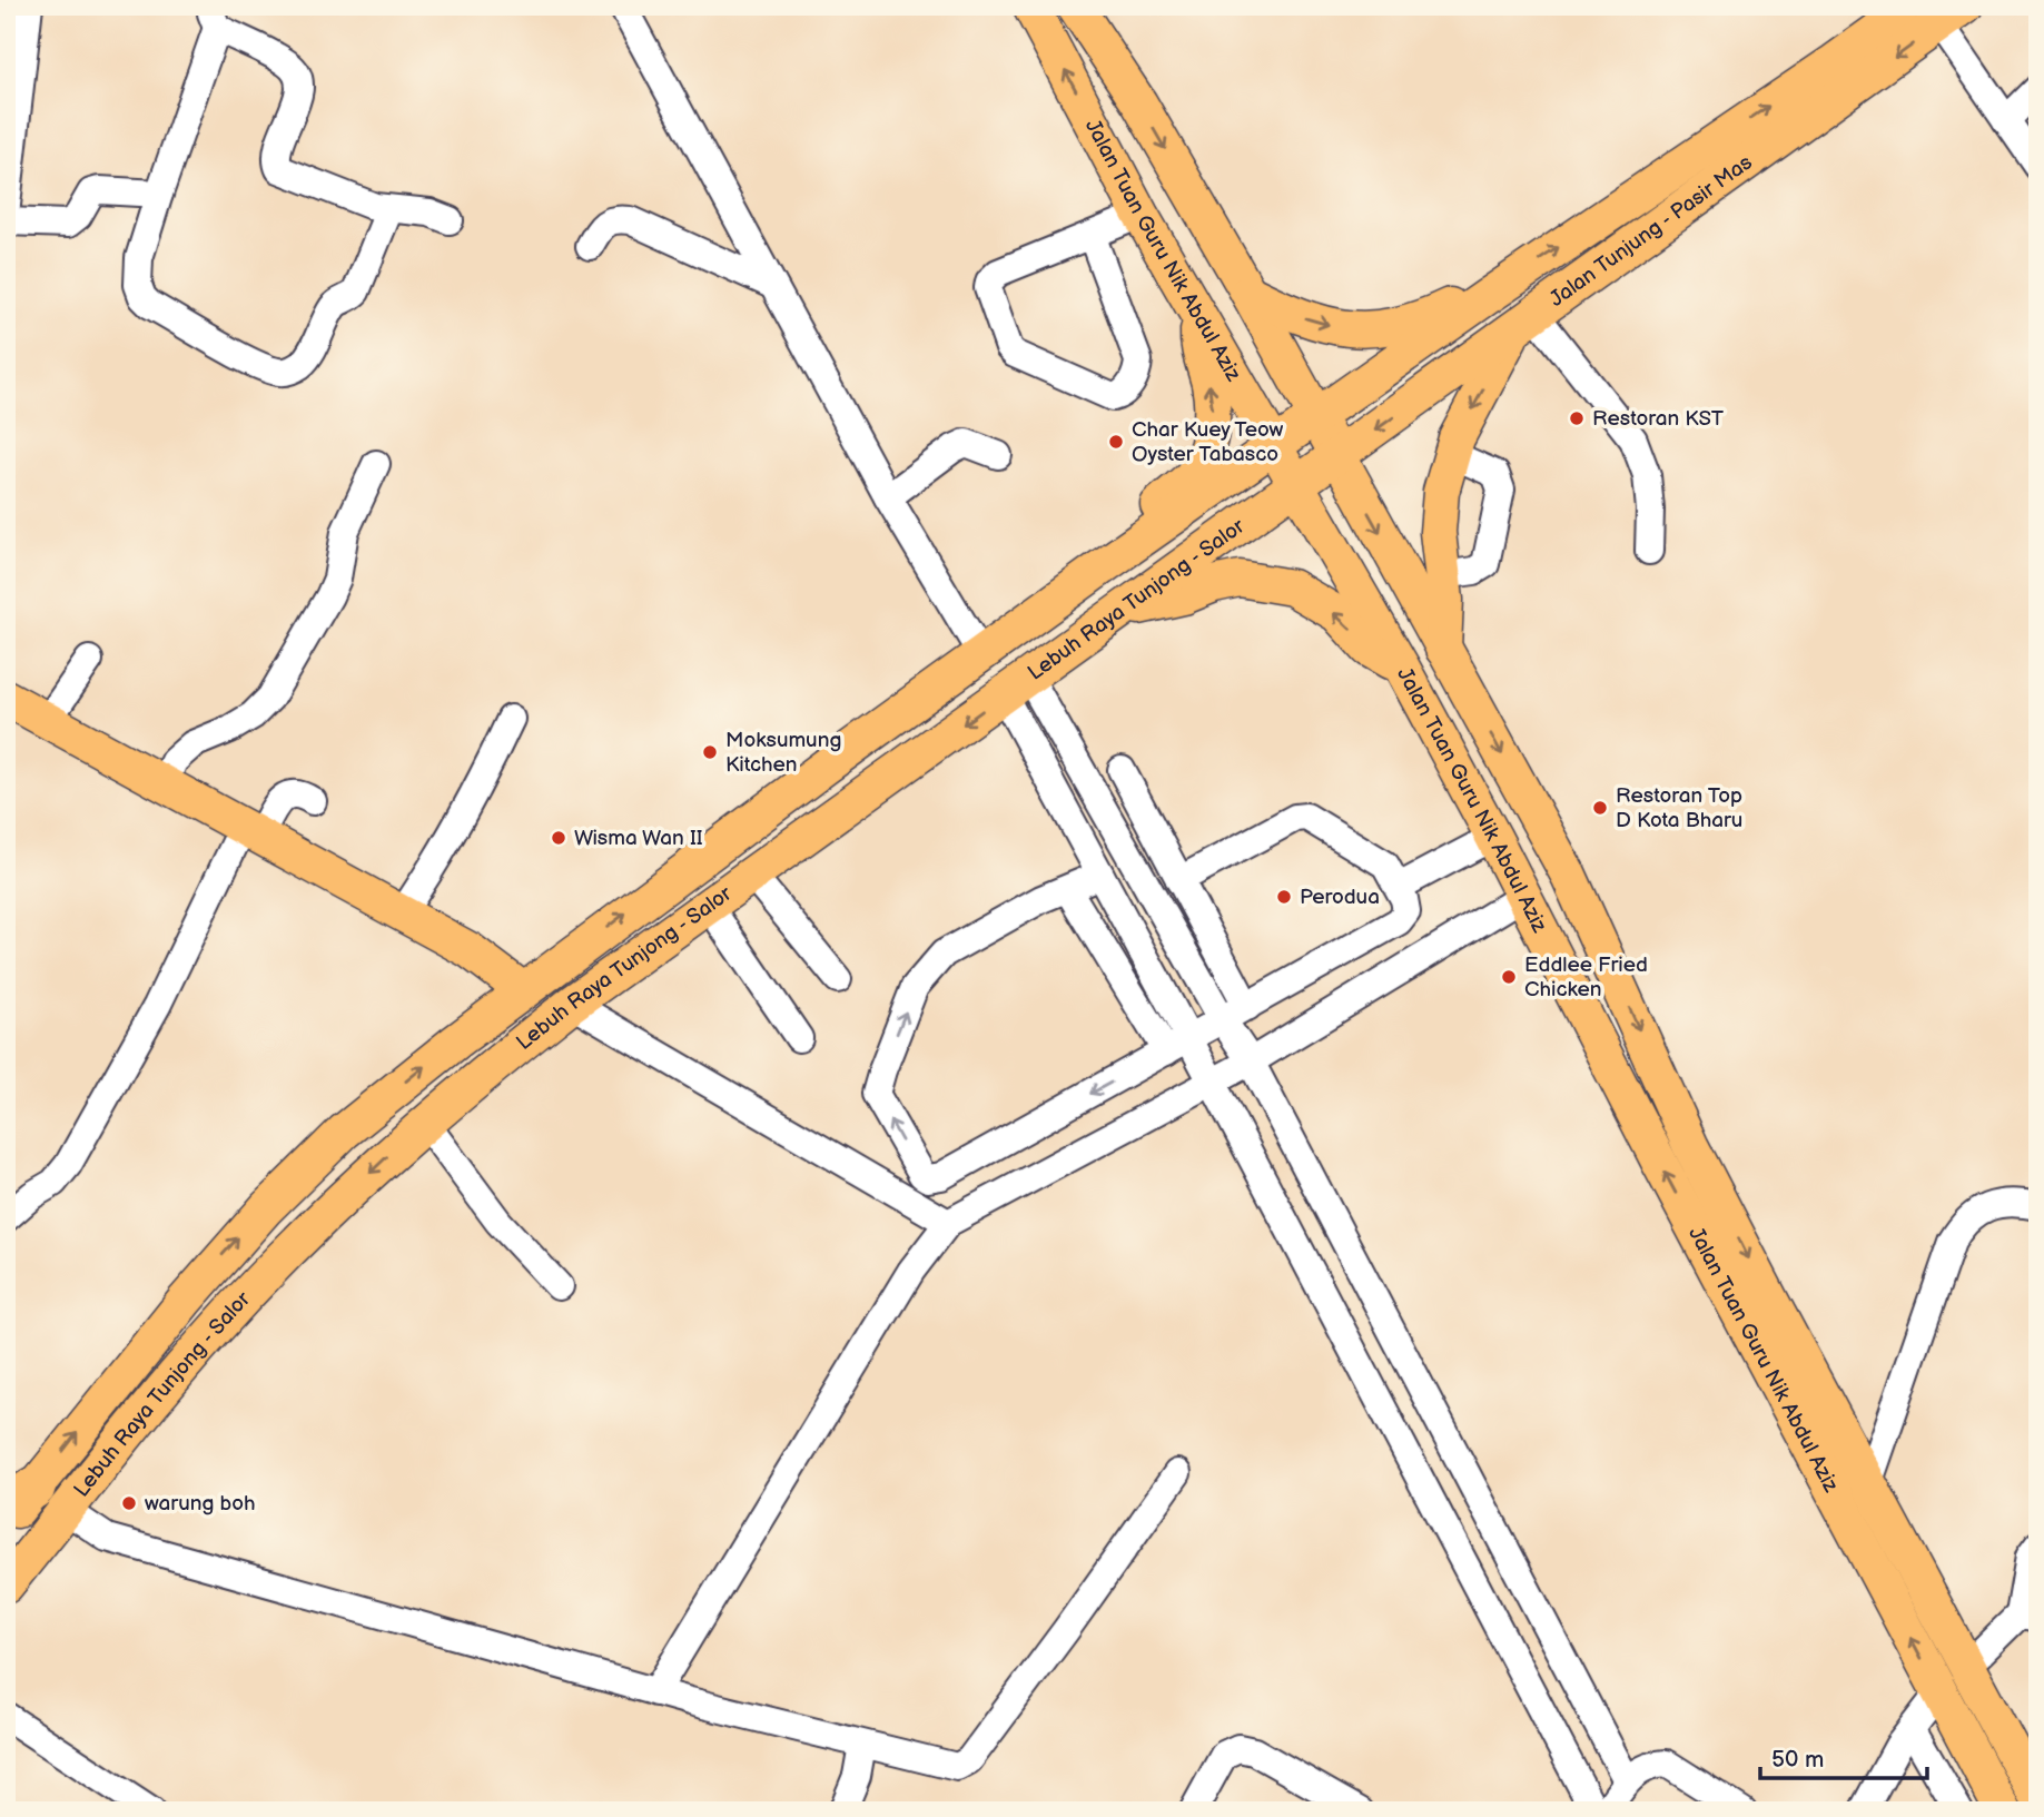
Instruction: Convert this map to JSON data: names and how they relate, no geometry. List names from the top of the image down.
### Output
{
  "streets": {
    "main road": ["Jalan Tunjung - Pasir Mas", "Jalan Tuan Guru Nik Abdul Aziz", "Lebuh Raya Tunjong - Salor"]
  },
  "crossings": [
    ["Jalan Tunjung - Pasir Mas", "Jalan Tuan Guru Nik Abdul Aziz"],
    ["Jalan Tunjung - Pasir Mas", "Lebuh Raya Tunjong - Salor"],
    ["Jalan Tuan Guru Nik Abdul Aziz", "Lebuh Raya Tunjong - Salor"]
  ],
  "places": [
    "Restoran KST",
    "Char Kuey Teow Oyster Tabasco",
    "Moksumung Kitchen",
    "Restoran Top D Kota Bharu",
    "Wisma Wan II",
    "Perodua",
    "Eddlee Fried Chicken",
    "warung boh"
  ],
  "scale_bar": "50 m"
}
